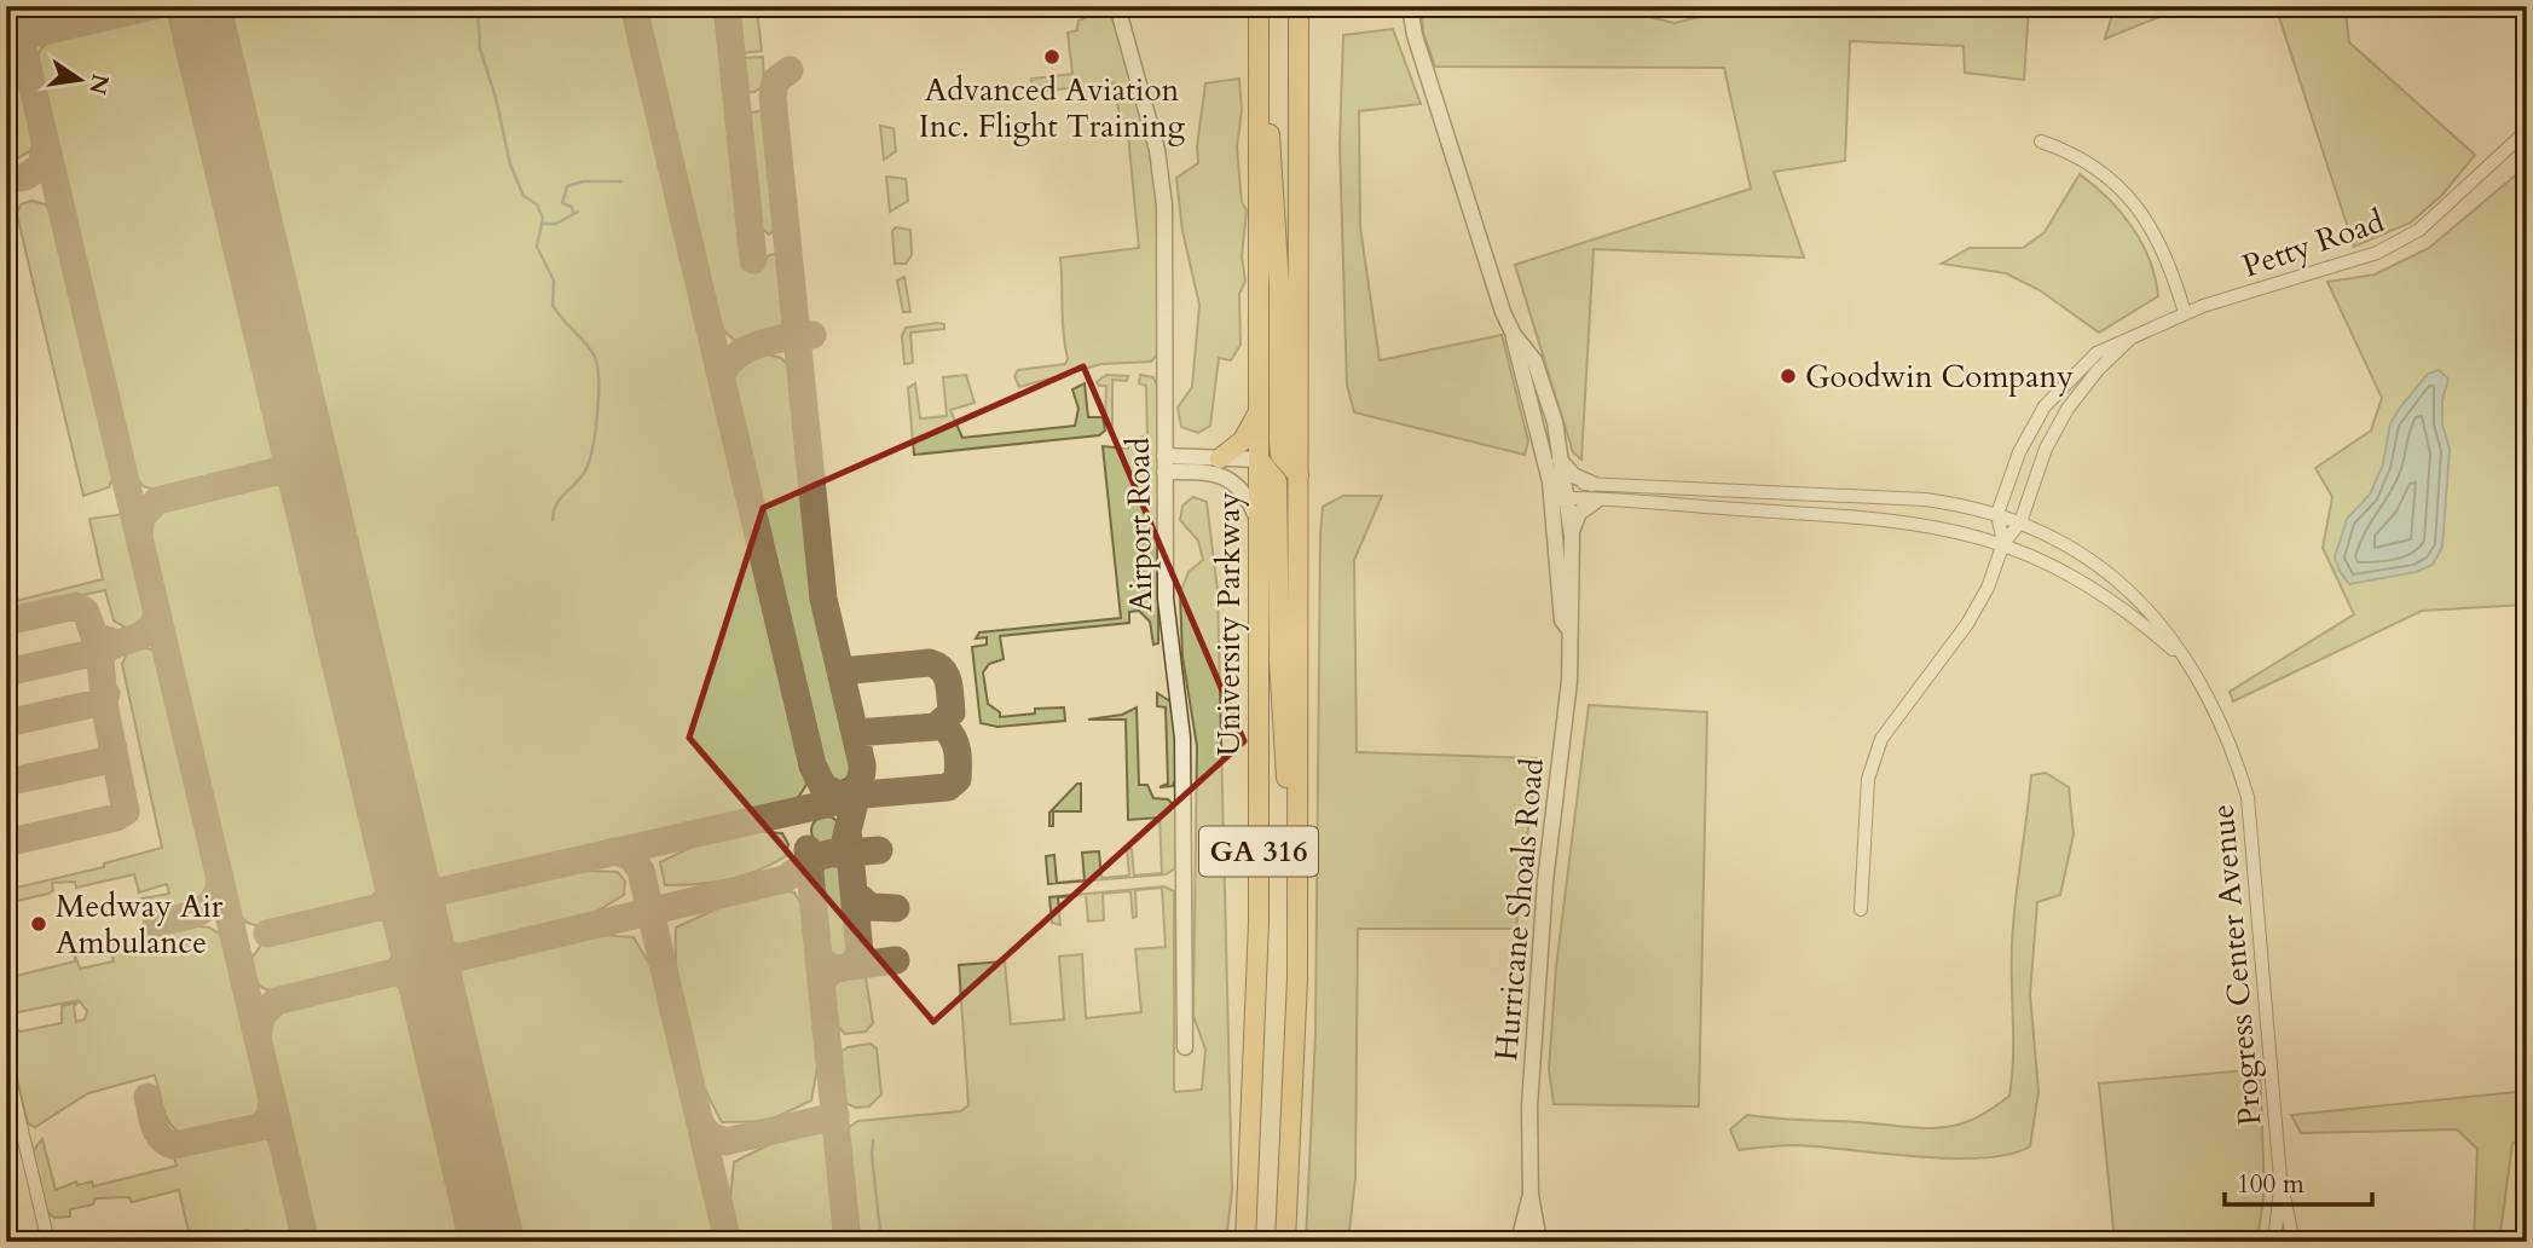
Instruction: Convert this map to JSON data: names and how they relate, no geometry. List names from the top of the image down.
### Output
{
  "streets": {
    "highway": ["University Parkway", "GA 316"],
    "street": [
      "Petty Road",
      "Airport Road",
      "Hurricane Shoals Road",
      "Progress Center Avenue"
    ]
  },
  "places": ["Advanced Aviation Inc. Flight Training", "Goodwin Company", "Medway Air Ambulance"],
  "scale_bar": "100 m",
  "north": "right"
}
